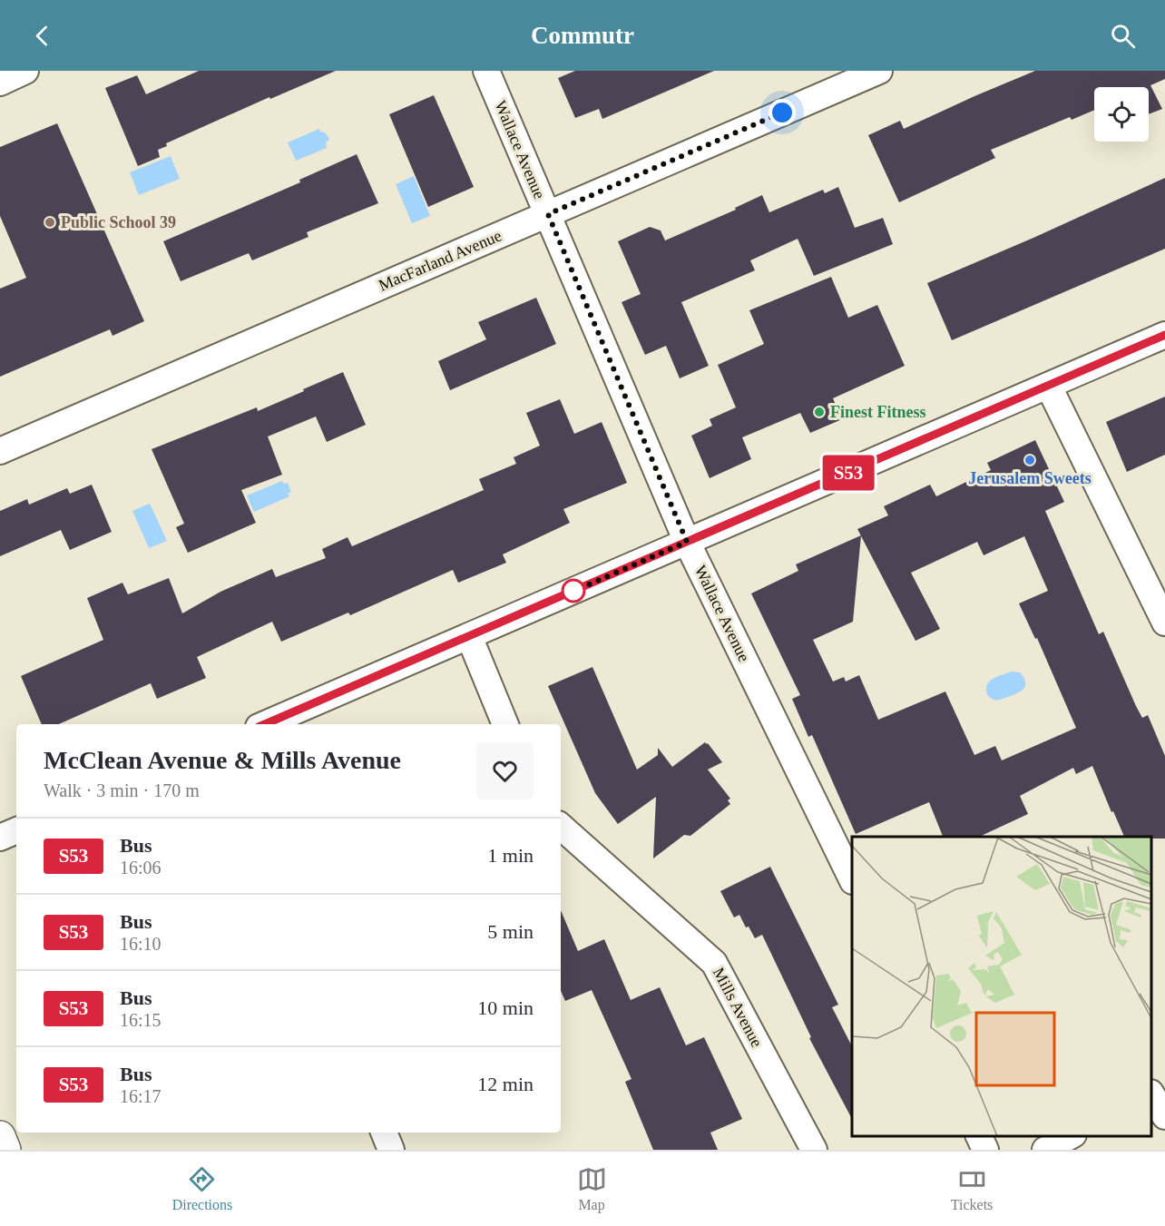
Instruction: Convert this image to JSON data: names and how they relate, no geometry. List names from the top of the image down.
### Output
{
  "streets": {
    "street": ["Wallace Avenue", "MacFarland Avenue", "Mills Avenue"]
  },
  "crossings": [
    ["Wallace Avenue", "MacFarland Avenue"]
  ],
  "places": ["Public School 39", "Finest Fitness", "Jerusalem Sweets"],
  "lines": ["bus line S53"],
  "page": {
    "header": "Commutr",
    "on_map": "S53",
    "heading": ["McClean Avenue & Mills Avenue", "Walk · 3 min · 170 m"],
    "list": [
      {
        "mark": "S53",
        "name": "Bus",
        "note": "16:06",
        "value": "1 min"
      },
      {
        "mark": "S53",
        "name": "Bus",
        "note": "16:10",
        "value": "5 min"
      },
      {
        "mark": "S53",
        "name": "Bus",
        "note": "16:15",
        "value": "10 min"
      },
      {
        "mark": "S53",
        "name": "Bus",
        "note": "16:17",
        "value": "12 min"
      }
    ],
    "tabs": ["Directions", "Map", "Tickets"]
  }
}
